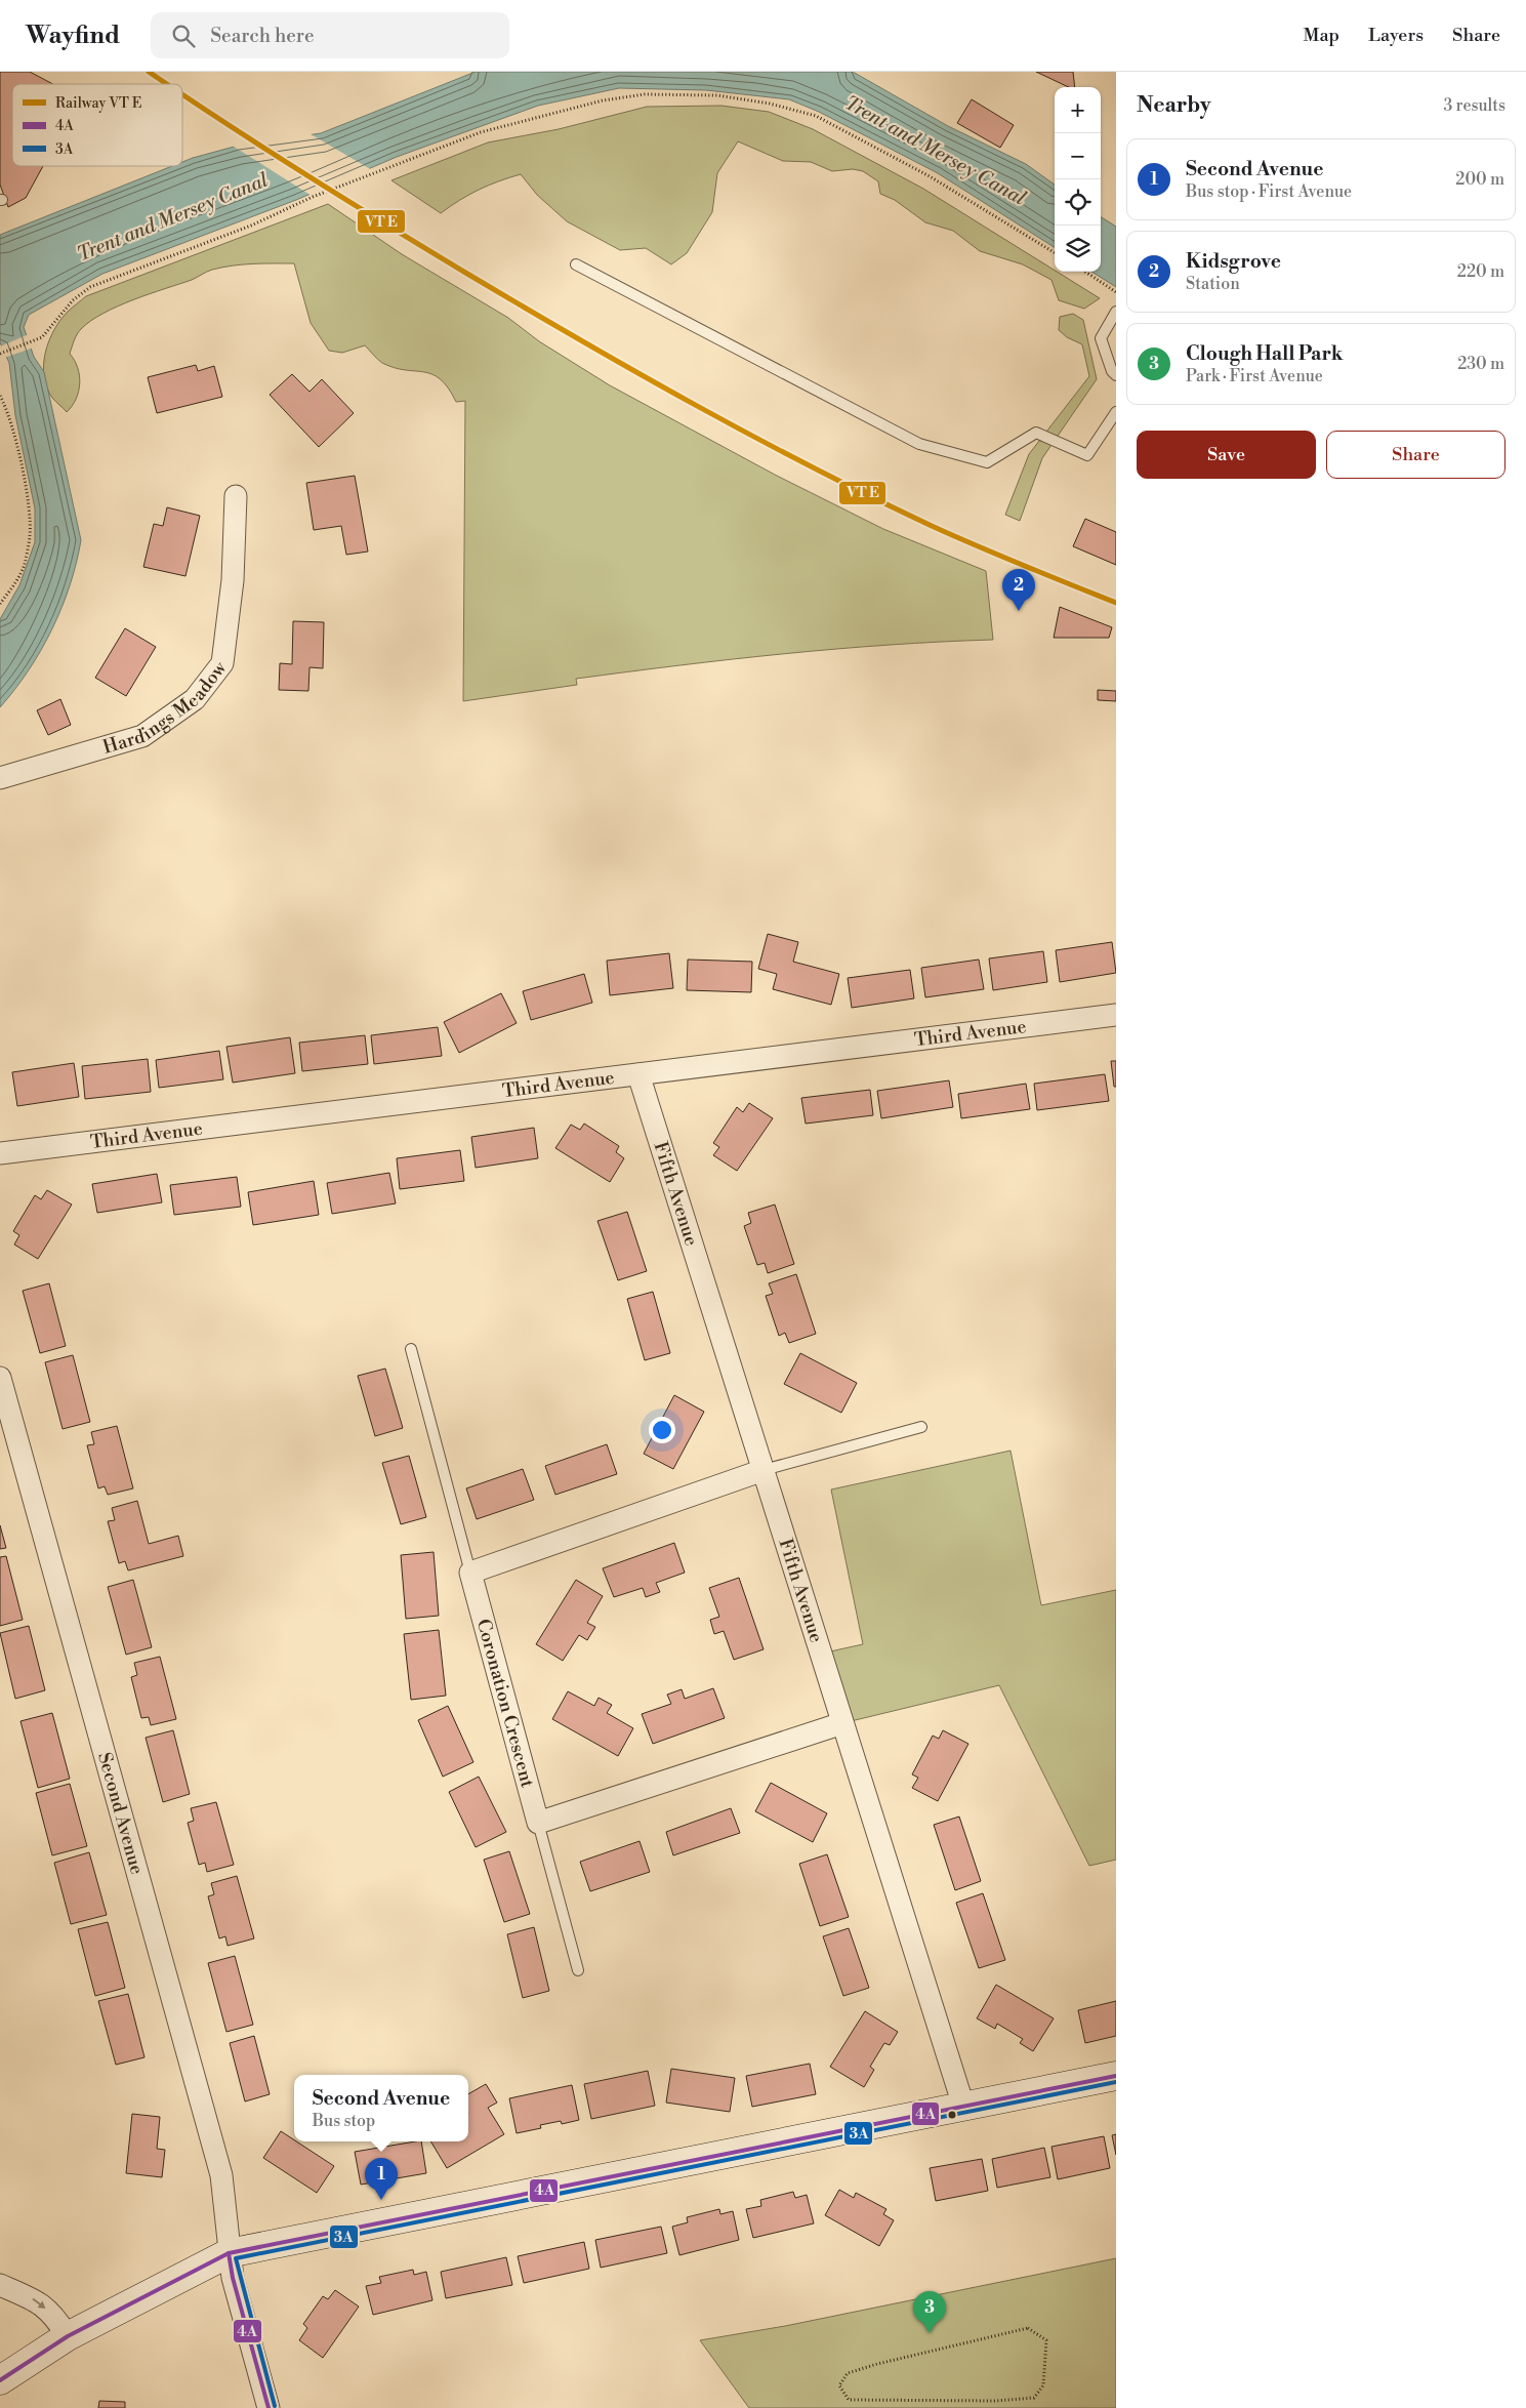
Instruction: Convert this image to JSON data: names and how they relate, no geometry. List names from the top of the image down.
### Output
{
  "streets": {
    "street": [
      "Hardings Meadow",
      "Third Avenue",
      "Fifth Avenue",
      "Coronation Crescent",
      "Second Avenue"
    ]
  },
  "crossings": [
    ["Third Avenue", "Fifth Avenue"]
  ],
  "water": ["Trent and Mersey Canal"],
  "lines": ["transit line 4A", "transit line 3A"],
  "legend": ["Railway VT E", "4A", "3A"],
  "page": {
    "header": "Wayfind",
    "search": "Search here",
    "nav": ["Map", "Layers", "Share"],
    "heading": ["Nearby", "3 results"],
    "map_buttons": ["+", "−"],
    "list": [
      {
        "mark": "1",
        "name": "Second Avenue",
        "note": "Bus stop · First Avenue",
        "value": "200 m"
      },
      {
        "mark": "2",
        "name": "Kidsgrove",
        "note": "Station",
        "value": "220 m"
      },
      {
        "mark": "3",
        "name": "Clough Hall Park",
        "note": "Park · First Avenue",
        "value": "230 m"
      }
    ],
    "buttons": ["Save", "Share"],
    "pins": ["2", "1", "3"],
    "popup": ["Second Avenue", "Bus stop"]
  }
}
